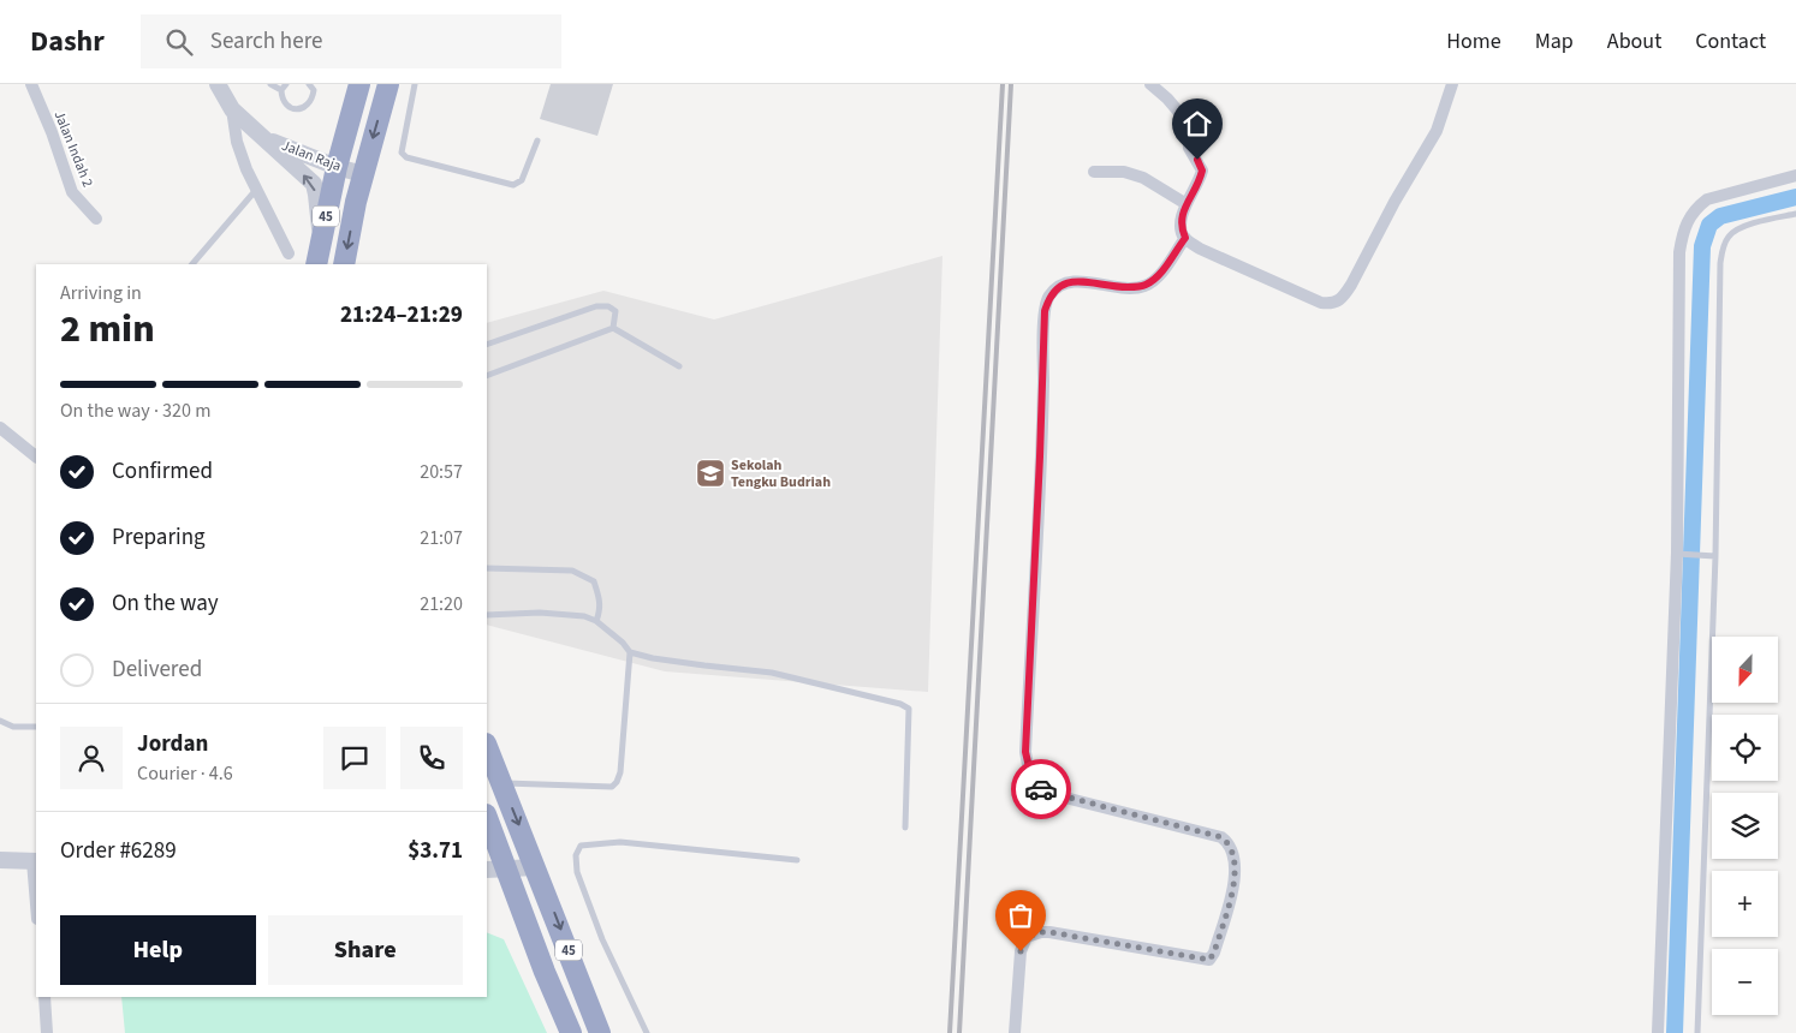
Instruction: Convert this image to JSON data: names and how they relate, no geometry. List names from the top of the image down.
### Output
{
  "streets": {
    "highway": ["45"],
    "street": ["Jalan Indah 2", "Jalan Raja"]
  },
  "crossings": [
    ["Jalan Raja", "45"]
  ],
  "places": {
    "school or university": ["Sekolah Tengku Budriah"]
  },
  "north": "bottom",
  "page": {
    "header": "Dashr",
    "search": "Search here",
    "nav": [
      "Home",
      "Map",
      "About",
      "Contact"
    ],
    "heading": ["2 min", "Arriving in", "21:24–21:29"],
    "panel": [
      "Jordan",
      "Courier · 4.6",
      "Order #6289",
      "$3.71"
    ],
    "bar": "On the way · 320 m",
    "list": [
      ["Confirmed", "20:57"],
      ["Preparing", "21:07"],
      ["On the way", "21:20"],
      "Delivered"
    ],
    "map_buttons": ["+", "−"],
    "buttons": ["Help", "Share"]
  }
}
